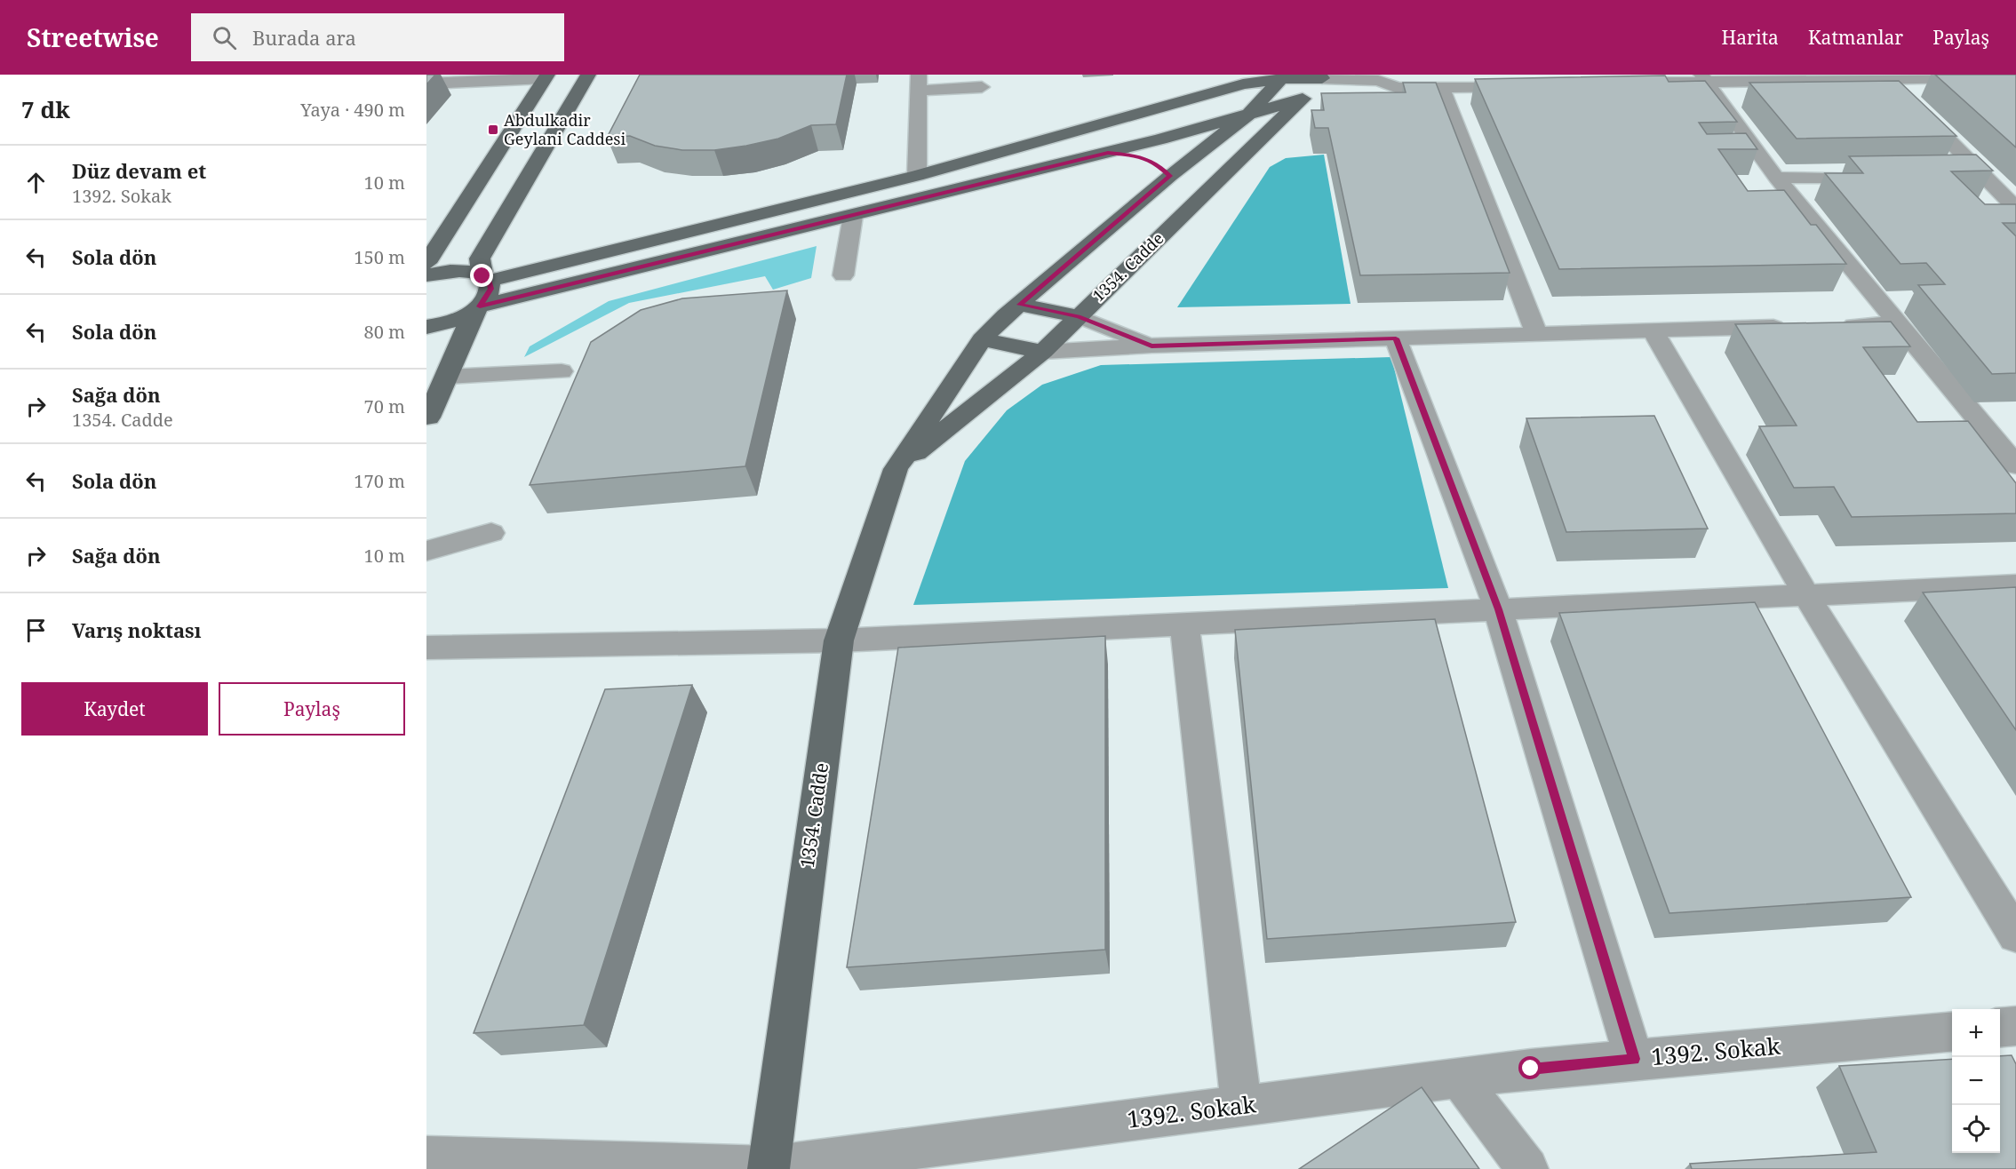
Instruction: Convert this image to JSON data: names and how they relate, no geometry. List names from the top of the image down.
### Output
{
  "streets": {
    "main road": ["1354. Cadde"],
    "street": ["1392. Sokak"]
  },
  "crossings": [
    ["1354. Cadde", "1392. Sokak"]
  ],
  "places": {
    "transit": ["Abdulkadir Geylani Caddesi"]
  },
  "page": {
    "header": "Streetwise",
    "search": "Burada ara",
    "nav": ["Harita", "Katmanlar", "Paylaş"],
    "heading": ["7 dk", "Yaya · 490 m"],
    "list": [
      ["Düz devam et", "1392. Sokak", "10 m"],
      ["Sola dön", "150 m"],
      ["Sola dön", "80 m"],
      ["Sağa dön", "1354. Cadde", "70 m"],
      ["Sola dön", "170 m"],
      ["Sağa dön", "10 m"],
      "Varış noktası"
    ],
    "buttons": ["Kaydet", "Paylaş"],
    "map_buttons": ["+", "−"]
  }
}
